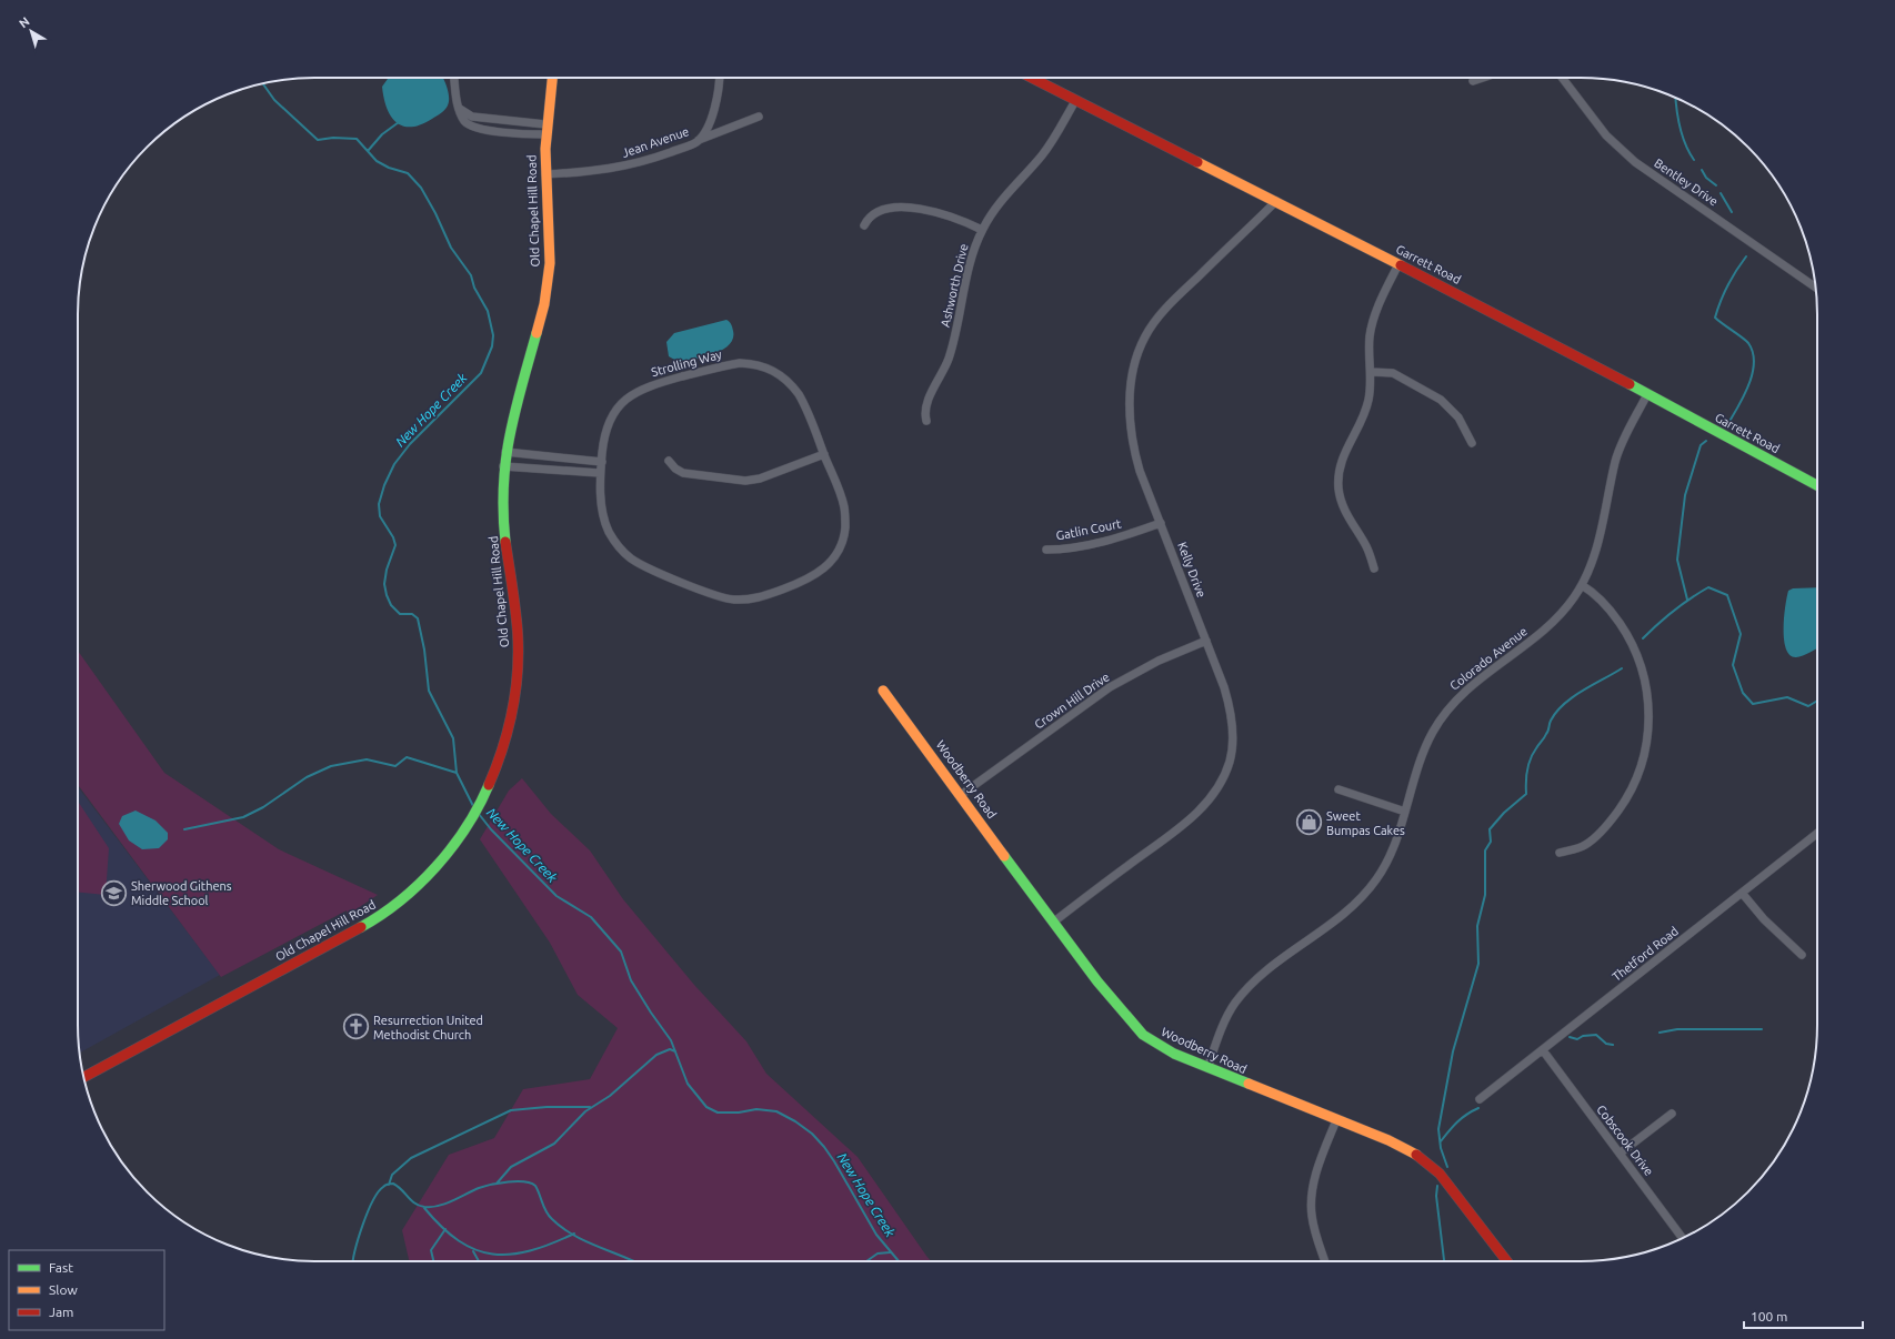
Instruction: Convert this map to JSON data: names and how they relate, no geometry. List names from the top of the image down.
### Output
{
  "streets": {
    "street": [
      "Jean Avenue",
      "Bentley Drive",
      "Old Chapel Hill Road",
      "Garrett Road",
      "Ashworth Drive",
      "Strolling Way",
      "Gatlin Court",
      "Kelly Drive",
      "Colorado Avenue",
      "Crown Hill Drive",
      "Woodberry Road",
      "Thetford Road",
      "Cobscook Drive"
    ]
  },
  "crossings": [
    ["Jean Avenue", "Old Chapel Hill Road"],
    ["Garrett Road", "Ashworth Drive"],
    ["Garrett Road", "Kelly Drive"],
    ["Garrett Road", "Colorado Avenue"],
    ["Gatlin Court", "Kelly Drive"],
    ["Kelly Drive", "Crown Hill Drive"],
    ["Kelly Drive", "Woodberry Road"],
    ["Colorado Avenue", "Woodberry Road"],
    ["Crown Hill Drive", "Woodberry Road"],
    ["Thetford Road", "Cobscook Drive"]
  ],
  "water": ["New Hope Creek"],
  "places": {
    "shop": ["Sweet Bumpas Cakes"],
    "school or university": ["Sherwood Githens Middle School"],
    "church": ["Resurrection United Methodist Church"]
  },
  "legend": ["Fast", "Slow", "Jam"],
  "scale_bar": "100 m",
  "north": "top left"
}
